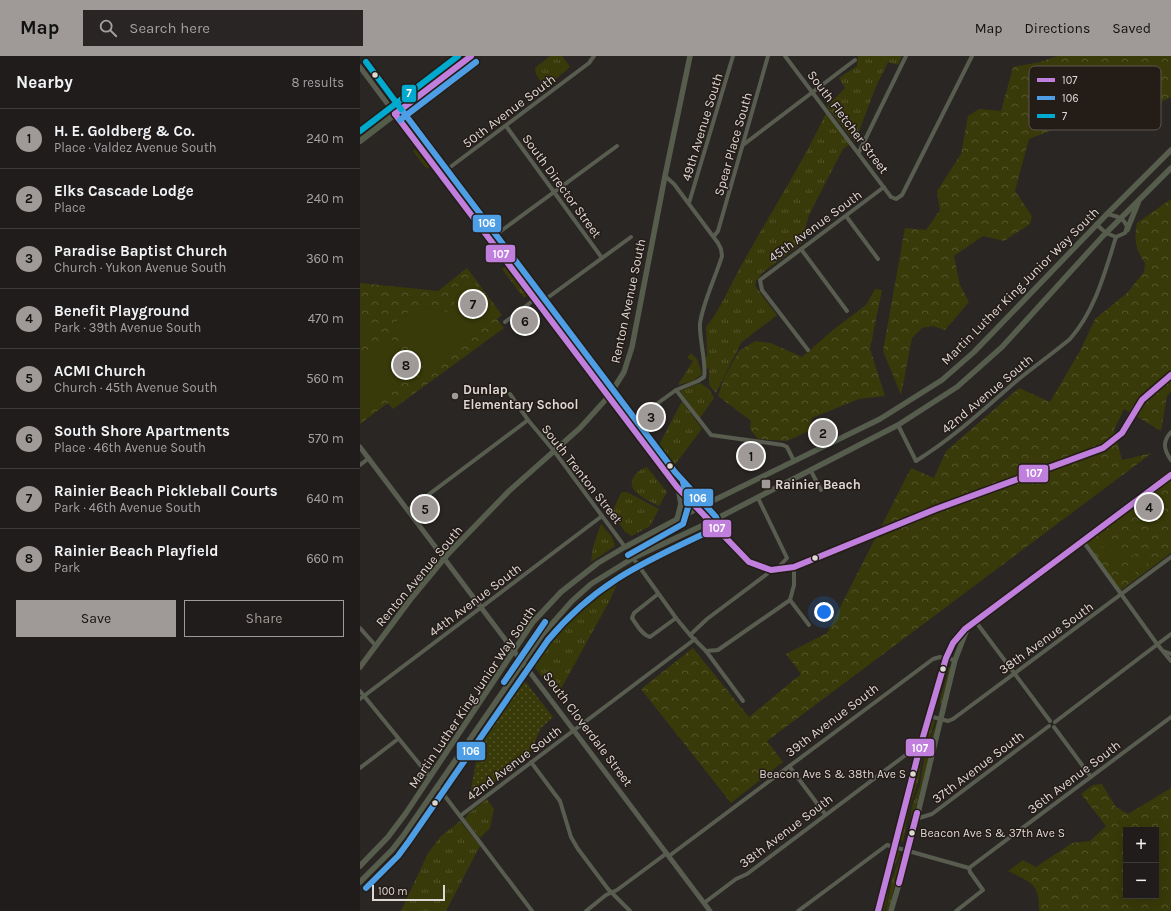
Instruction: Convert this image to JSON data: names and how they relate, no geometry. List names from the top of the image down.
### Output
{
  "streets": {
    "main road": ["Martin Luther King Junior Way South", "Renton Avenue South"],
    "street": [
      "50th Avenue South",
      "South Fletcher Street",
      "49th Avenue South",
      "Spear Place South",
      "South Director Street",
      "45th Avenue South",
      "42nd Avenue South",
      "South Trenton Street",
      "44th Avenue South",
      "38th Avenue South",
      "39th Avenue South",
      "South Cloverdale Street",
      "37th Avenue South",
      "36th Avenue South"
    ]
  },
  "crossings": [
    ["50th Avenue South", "South Director Street"],
    ["South Fletcher Street", "45th Avenue South"],
    ["Martin Luther King Junior Way South", "42nd Avenue South"],
    ["Martin Luther King Junior Way South", "South Trenton Street"],
    ["Martin Luther King Junior Way South", "South Cloverdale Street"],
    ["Renton Avenue South", "South Trenton Street"],
    ["Renton Avenue South", "South Cloverdale Street"],
    ["42nd Avenue South", "South Cloverdale Street"],
    ["South Trenton Street", "44th Avenue South"],
    ["44th Avenue South", "South Cloverdale Street"],
    ["38th Avenue South", "South Cloverdale Street"],
    ["39th Avenue South", "South Cloverdale Street"]
  ],
  "places": {
    "other": ["Dunlap Elementary School", "Beacon Ave S & 38th Ave S", "Beacon Ave S & 37th Ave S"],
    "transit": ["Rainier Beach"]
  },
  "lines": ["transit line 107", "transit line 7", "transit line 106"],
  "legend": ["107", "106", "7"],
  "scale_bar": "100 m",
  "page": {
    "header": "Map",
    "search": "Search here",
    "nav": ["Map", "Directions", "Saved"],
    "heading": ["Nearby", "8 results"],
    "list": [
      {
        "mark": "1",
        "name": "H. E. Goldberg & Co.",
        "note": "Place · Valdez Avenue South",
        "value": "240 m"
      },
      {
        "mark": "2",
        "name": "Elks Cascade Lodge",
        "note": "Place",
        "value": "240 m"
      },
      {
        "mark": "3",
        "name": "Paradise Baptist Church",
        "note": "Church · Yukon Avenue South",
        "value": "360 m"
      },
      {
        "mark": "4",
        "name": "Benefit Playground",
        "note": "Park · 39th Avenue South",
        "value": "470 m"
      },
      {
        "mark": "5",
        "name": "ACMI Church",
        "note": "Church · 45th Avenue South",
        "value": "560 m"
      },
      {
        "mark": "6",
        "name": "South Shore Apartments",
        "note": "Place · 46th Avenue South",
        "value": "570 m"
      },
      {
        "mark": "7",
        "name": "Rainier Beach Pickleball Courts",
        "note": "Park · 46th Avenue South",
        "value": "640 m"
      },
      {
        "mark": "8",
        "name": "Rainier Beach Playfield",
        "note": "Park",
        "value": "660 m"
      }
    ],
    "pins": [
      "7",
      "6",
      "8",
      "3",
      "2",
      "1",
      "4",
      "5"
    ],
    "buttons": ["Save", "Share"],
    "map_buttons": ["+", "−"],
    "scale": "100 m"
  }
}
